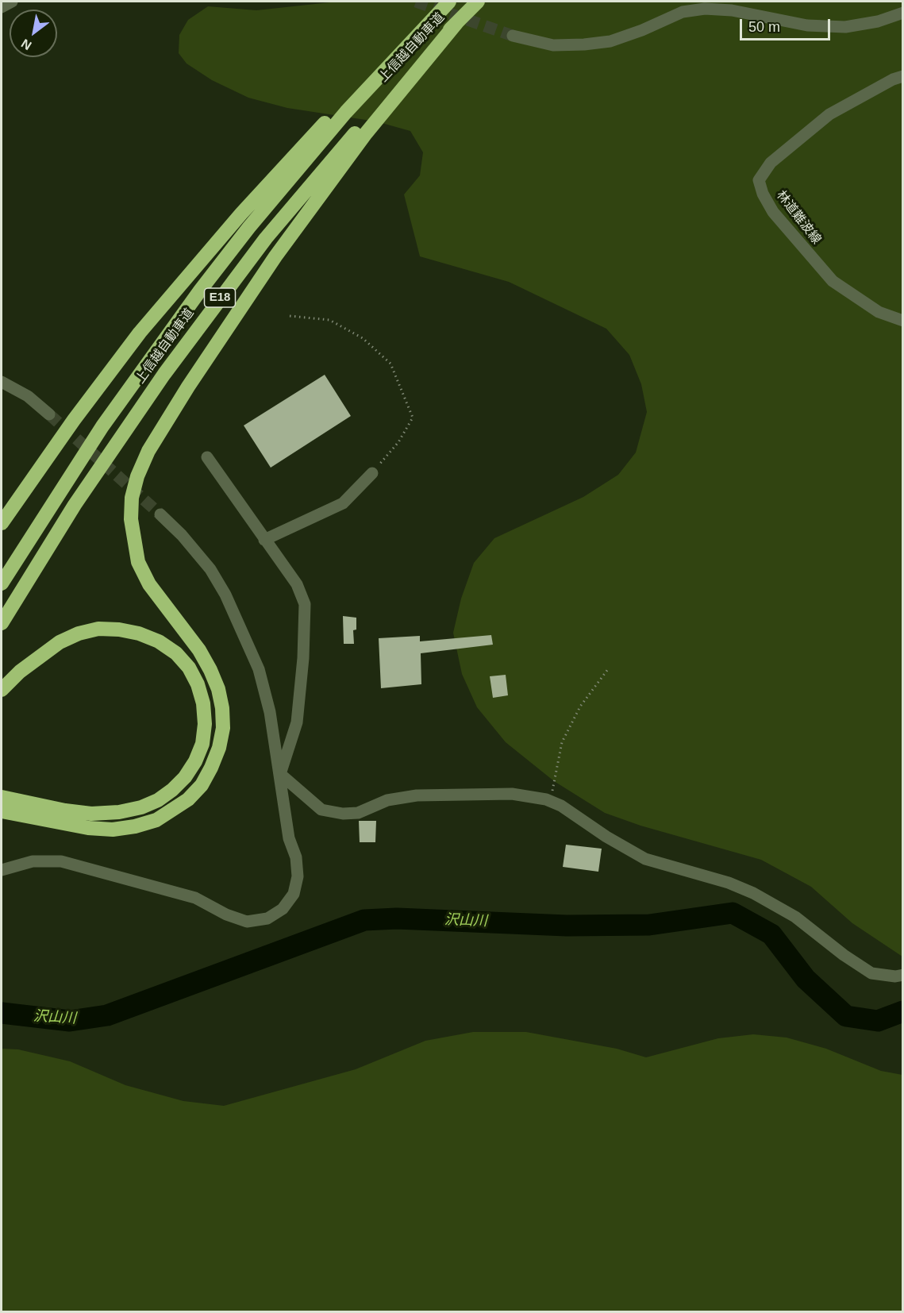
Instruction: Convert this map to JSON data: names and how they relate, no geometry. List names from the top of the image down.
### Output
{
  "streets": {
    "highway": ["上信越自動車道", "E18"],
    "street": ["林道難波線"]
  },
  "water": ["沢山川"],
  "scale_bar": "50 m",
  "north": "bottom left"
}
